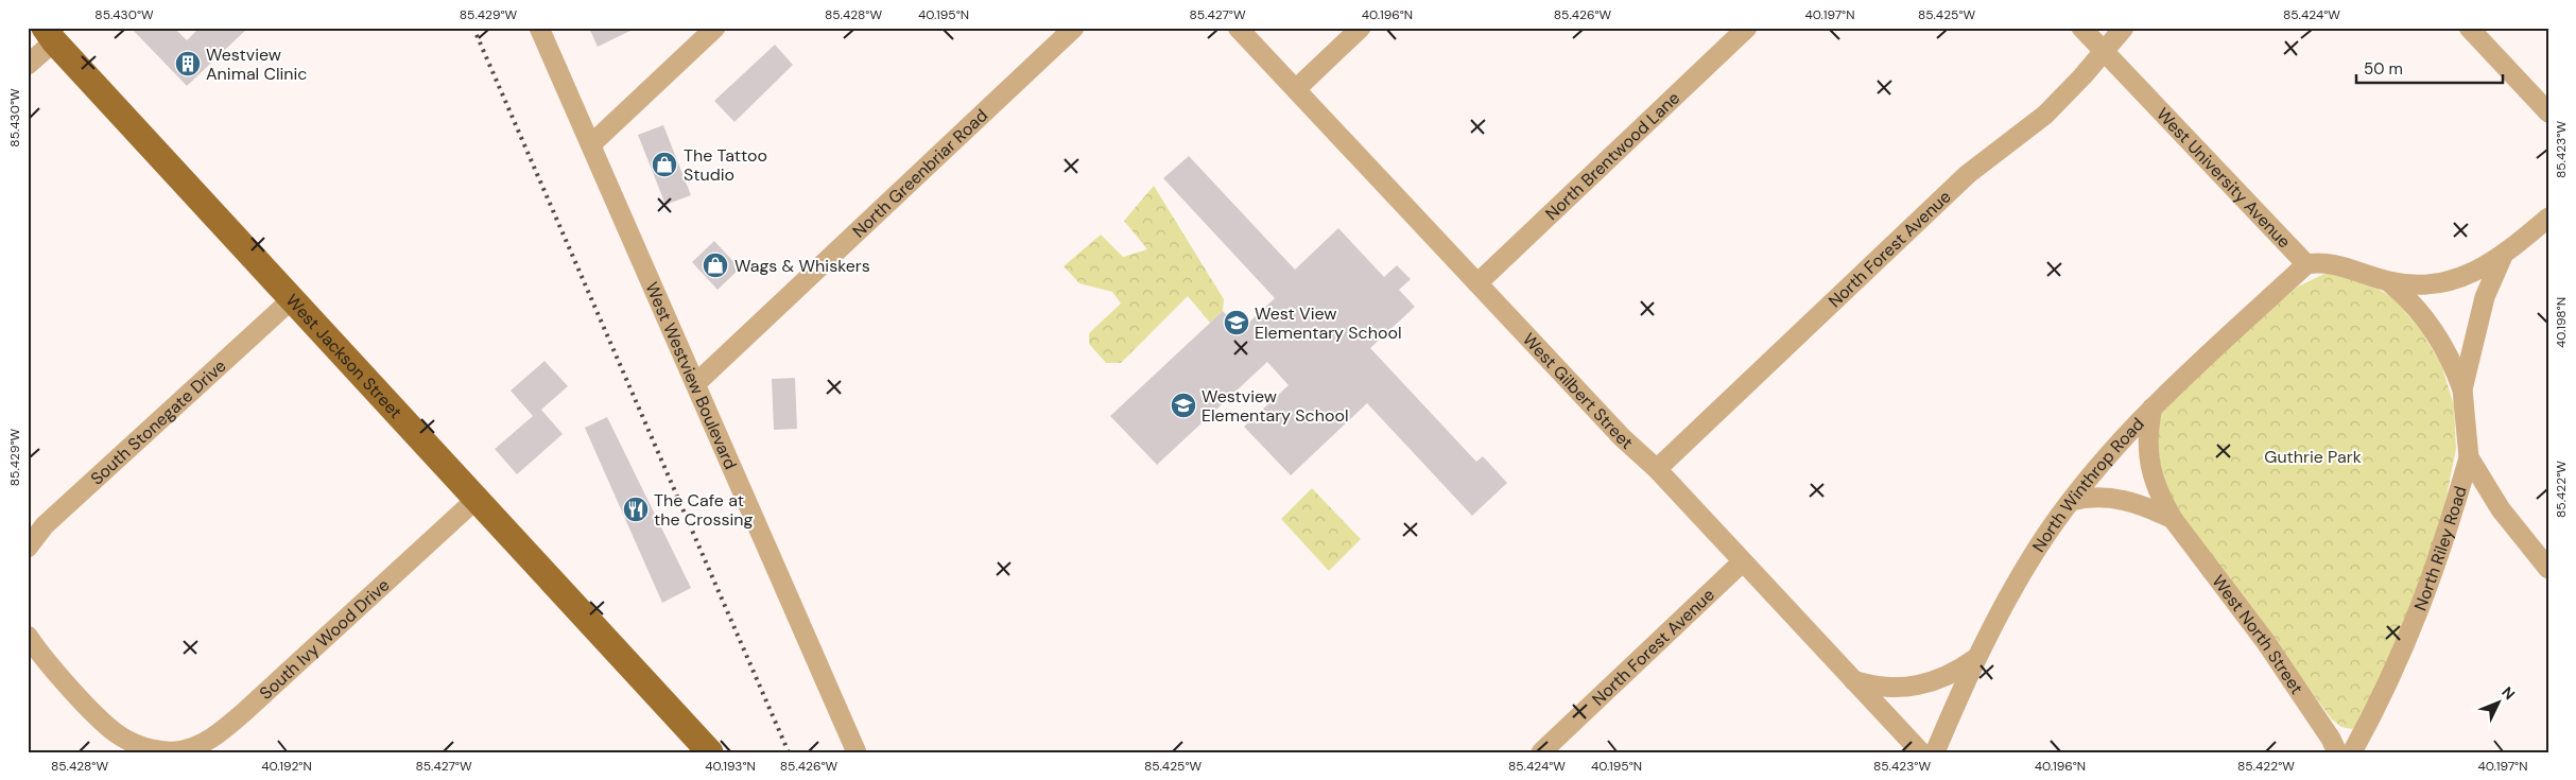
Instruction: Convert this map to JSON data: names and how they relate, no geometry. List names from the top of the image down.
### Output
{
  "streets": {
    "main road": ["West Jackson Street"],
    "street": [
      "North Brentwood Lane",
      "North Greenbriar Road",
      "West University Avenue",
      "North Forest Avenue",
      "West Westview Boulevard",
      "West Gilbert Street",
      "South Stonegate Drive",
      "North Winthrop Road",
      "North Riley Road",
      "West North Street",
      "South Ivy Wood Drive"
    ]
  },
  "crossings": [
    ["North Brentwood Lane", "West Gilbert Street"],
    ["North Greenbriar Road", "West Westview Boulevard"],
    ["West University Avenue", "North Forest Avenue"],
    ["West University Avenue", "North Winthrop Road"],
    ["North Forest Avenue", "West Gilbert Street"],
    ["West Jackson Street", "South Stonegate Drive"],
    ["West Jackson Street", "South Ivy Wood Drive"],
    ["North Winthrop Road", "West North Street"]
  ],
  "parks": ["Guthrie Park"],
  "places": {
    "building": ["Westview Animal Clinic"],
    "shop": ["The Tattoo Studio", "Wags & Whiskers"],
    "school or university": ["West View Elementary School", "Westview Elementary School"],
    "restaurant": ["The Cafe at the Crossing"]
  },
  "scale_bar": "50 m",
  "north": "top right",
  "coordinates": [
    "85.430°W",
    "85.429°W",
    "85.428°W",
    "40.195°N",
    "85.427°W",
    "40.196°N",
    "85.426°W",
    "40.197°N",
    "85.425°W",
    "85.424°W",
    "85.423°W",
    "40.198°N",
    "85.422°W",
    "40.192°N",
    "40.193°N"
  ]
}
